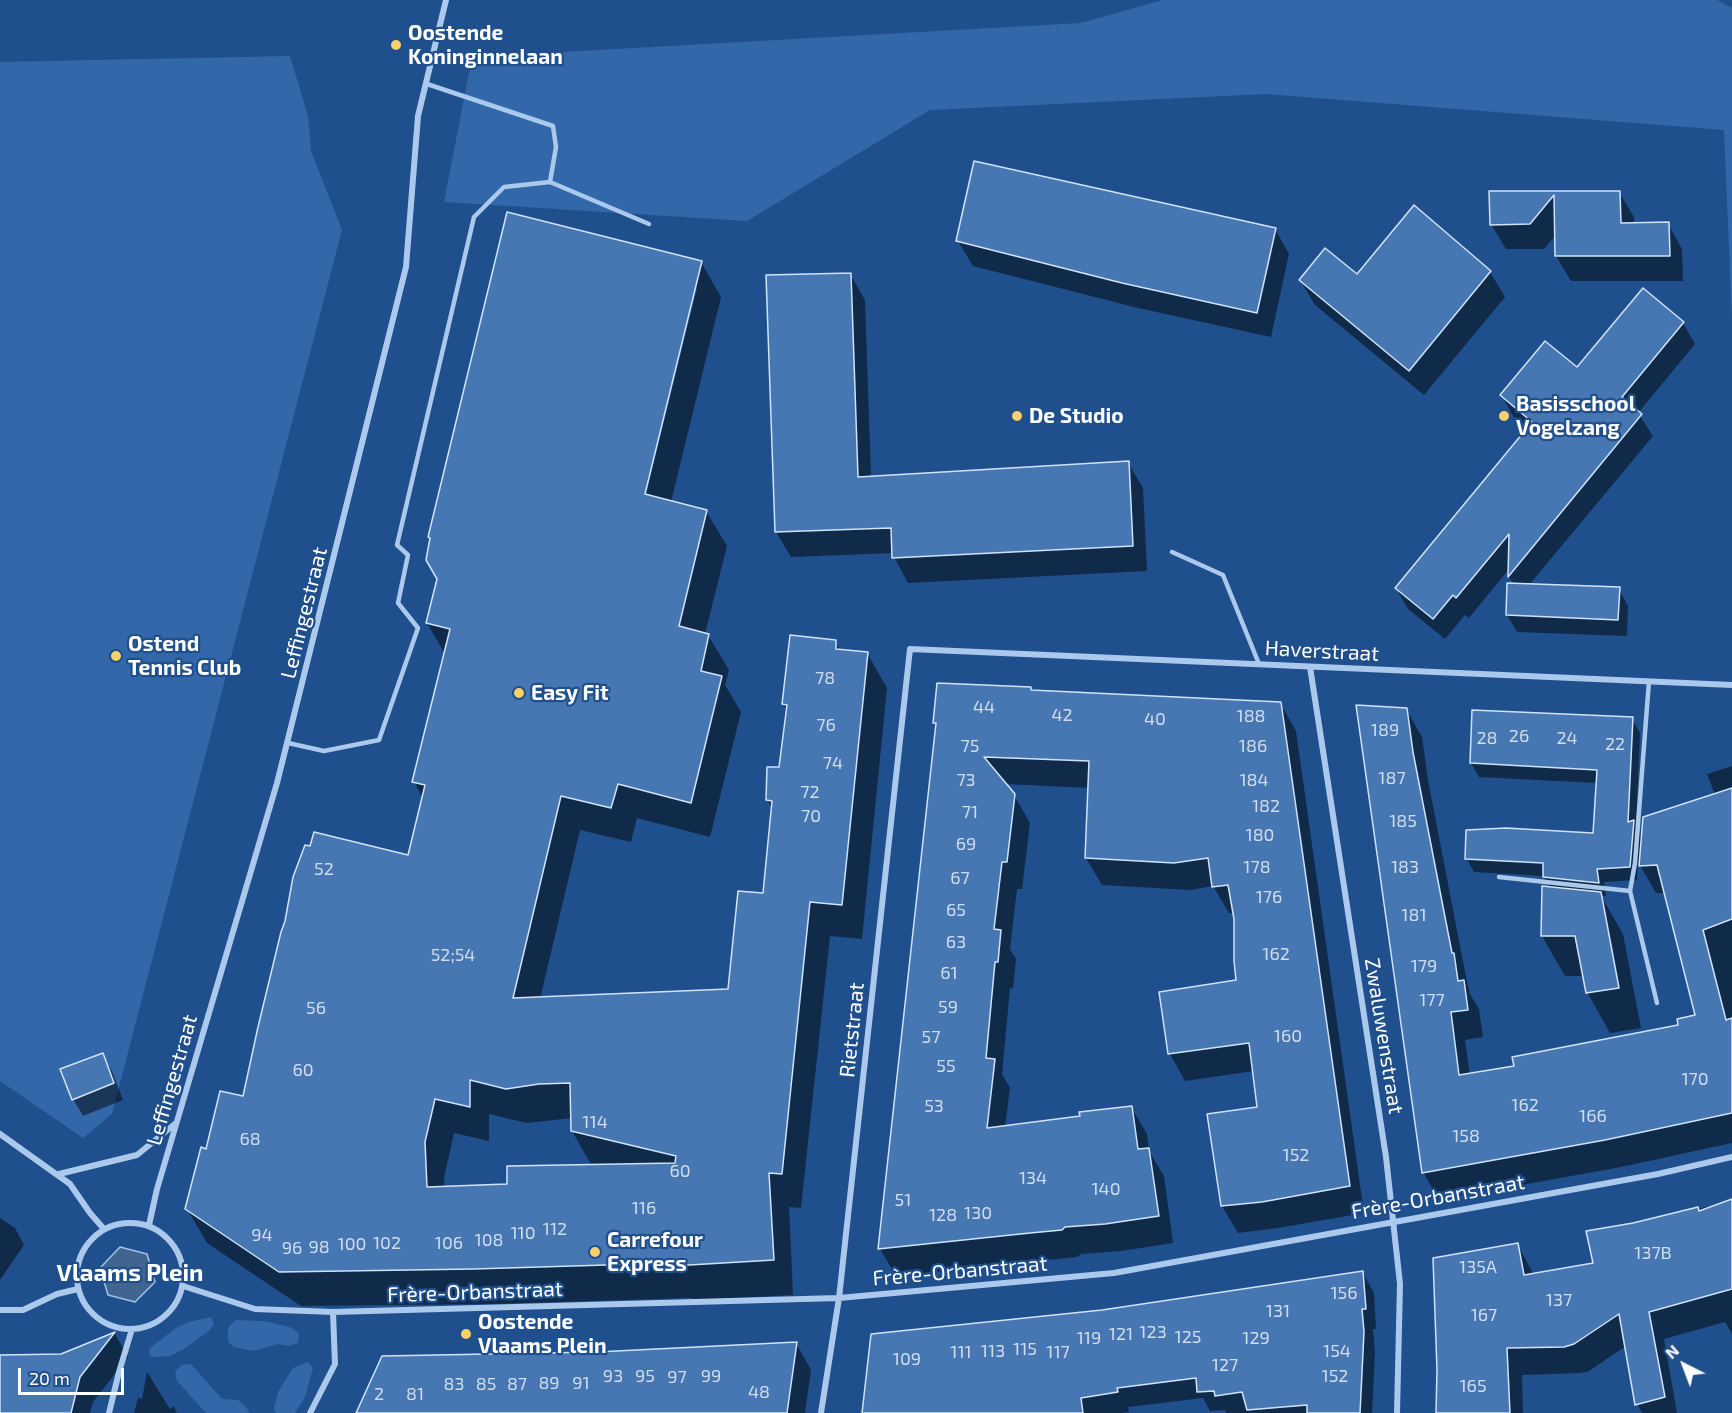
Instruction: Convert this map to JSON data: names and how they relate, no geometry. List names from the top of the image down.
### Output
{
  "streets": {
    "street": [
      "Leffingestraat",
      "Haverstraat",
      "Rietstraat",
      "Zwaluwenstraat",
      "Frère-Orbanstraat"
    ]
  },
  "crossings": [
    ["Leffingestraat", "Frère-Orbanstraat"],
    ["Haverstraat", "Rietstraat"],
    ["Haverstraat", "Zwaluwenstraat"],
    ["Rietstraat", "Frère-Orbanstraat"],
    ["Zwaluwenstraat", "Frère-Orbanstraat"]
  ],
  "districts": ["Vlaams Plein"],
  "places": [
    "Oostende Koninginnelaan",
    "De Studio",
    "Basisschool Vogelzang",
    "Ostend Tennis Club",
    "Easy Fit",
    "Carrefour Express",
    "Oostende Vlaams Plein"
  ],
  "house_numbers": [
    "78",
    "44",
    "42",
    "188",
    "40",
    "76",
    "189",
    "26",
    "28",
    "24",
    "22",
    "75",
    "186",
    "74",
    "187",
    "73",
    "184",
    "72",
    "182",
    "71",
    "70",
    "185",
    "180",
    "69",
    "178",
    "183",
    "52",
    "67",
    "176",
    "65",
    "181",
    "63",
    "162",
    "52;54",
    "179",
    "61",
    "177",
    "59",
    "56",
    "160",
    "57",
    "55",
    "60",
    "170",
    "162",
    "53",
    "166",
    "114",
    "158",
    "68",
    "152",
    "60",
    "134",
    "140",
    "51",
    "116",
    "130",
    "128",
    "112",
    "110",
    "94",
    "108",
    "102",
    "106",
    "100",
    "98",
    "96",
    "137B",
    "135A",
    "156",
    "137",
    "131",
    "167",
    "123",
    "121",
    "125",
    "119",
    "129",
    "115",
    "113",
    "154",
    "111",
    "117",
    "109",
    "127",
    "93",
    "95",
    "99",
    "152",
    "97",
    "89",
    "91",
    "83",
    "85",
    "87",
    "165",
    "48",
    "2",
    "81"
  ],
  "scale_bar": "20 m",
  "north": "top left"
}
